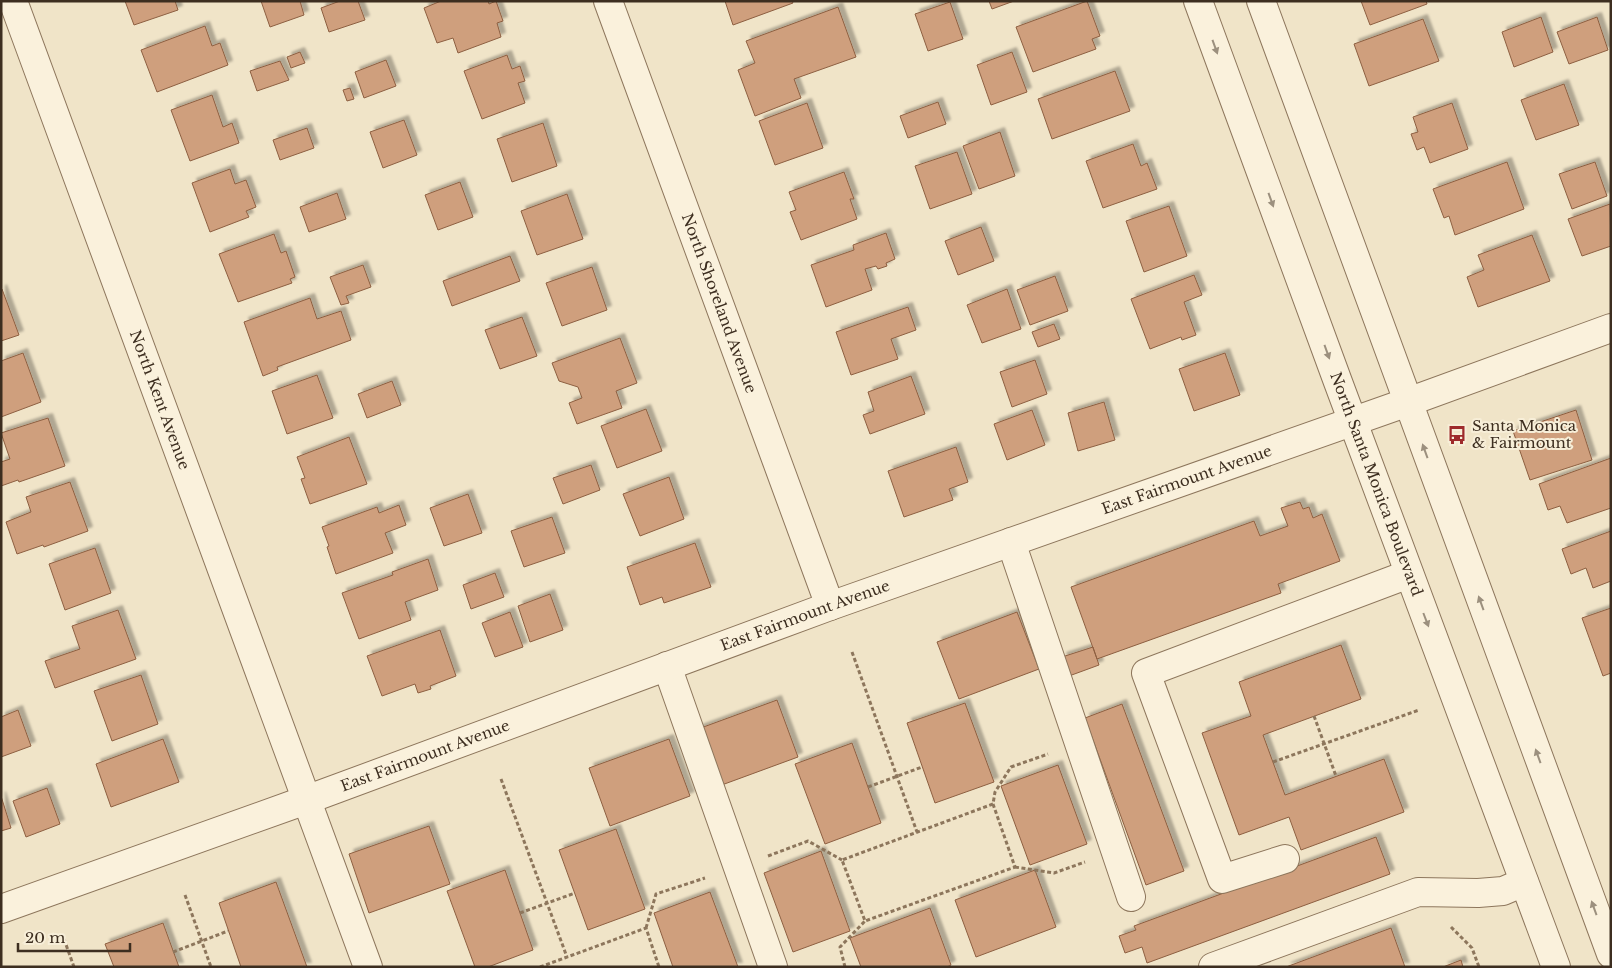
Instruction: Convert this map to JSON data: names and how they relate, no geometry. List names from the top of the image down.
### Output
{
  "streets": {
    "street": [
      "North Shoreland Avenue",
      "North Kent Avenue",
      "East Fairmount Avenue",
      "North Santa Monica Boulevard"
    ]
  },
  "crossings": [
    ["North Shoreland Avenue", "East Fairmount Avenue"],
    ["North Kent Avenue", "East Fairmount Avenue"],
    ["East Fairmount Avenue", "North Santa Monica Boulevard"]
  ],
  "places": {
    "bus stop": ["Santa Monica & Fairmount"]
  },
  "scale_bar": "20 m"
}
